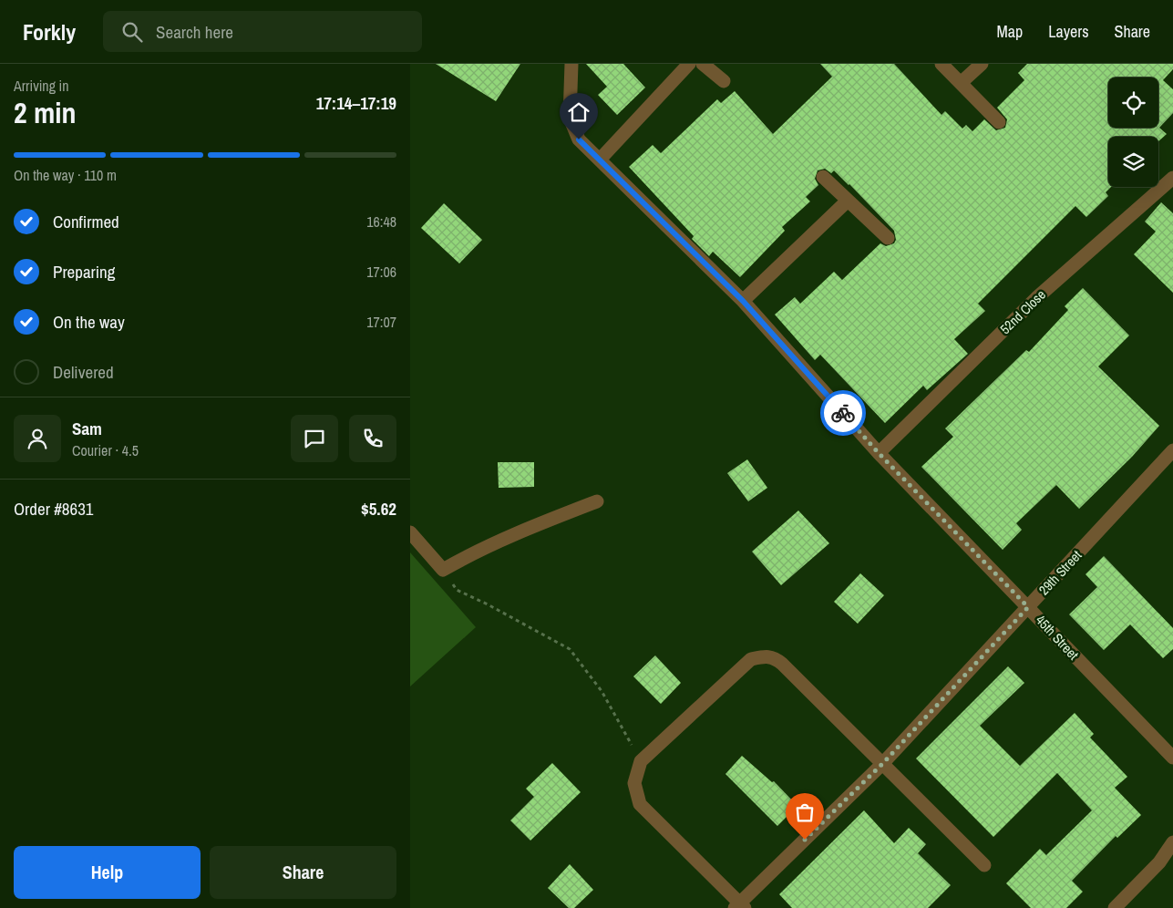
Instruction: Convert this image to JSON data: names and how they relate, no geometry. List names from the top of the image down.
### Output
{
  "streets": {
    "street": ["52nd Close", "29th Street", "45th Street"]
  },
  "crossings": [
    ["52nd Close", "45th Street"],
    ["29th Street", "45th Street"]
  ],
  "page": {
    "header": "Forkly",
    "search": "Search here",
    "nav": ["Map", "Layers", "Share"],
    "heading": ["2 min", "Arriving in", "17:14–17:19"],
    "panel": [
      "Sam",
      "Courier · 4.5",
      "Order #8631",
      "$5.62"
    ],
    "bar": "On the way · 110 m",
    "list": [
      ["Confirmed", "16:48"],
      ["Preparing", "17:06"],
      ["On the way", "17:07"],
      "Delivered"
    ],
    "buttons": ["Help", "Share"]
  }
}
